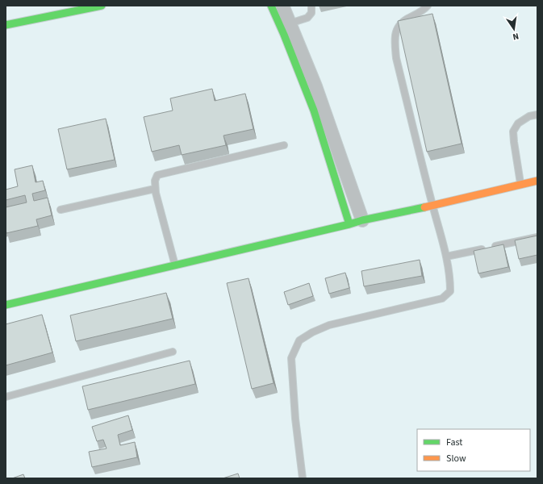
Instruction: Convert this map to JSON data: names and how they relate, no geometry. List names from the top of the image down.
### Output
{
  "legend": ["Fast", "Slow"],
  "north": "bottom"
}
